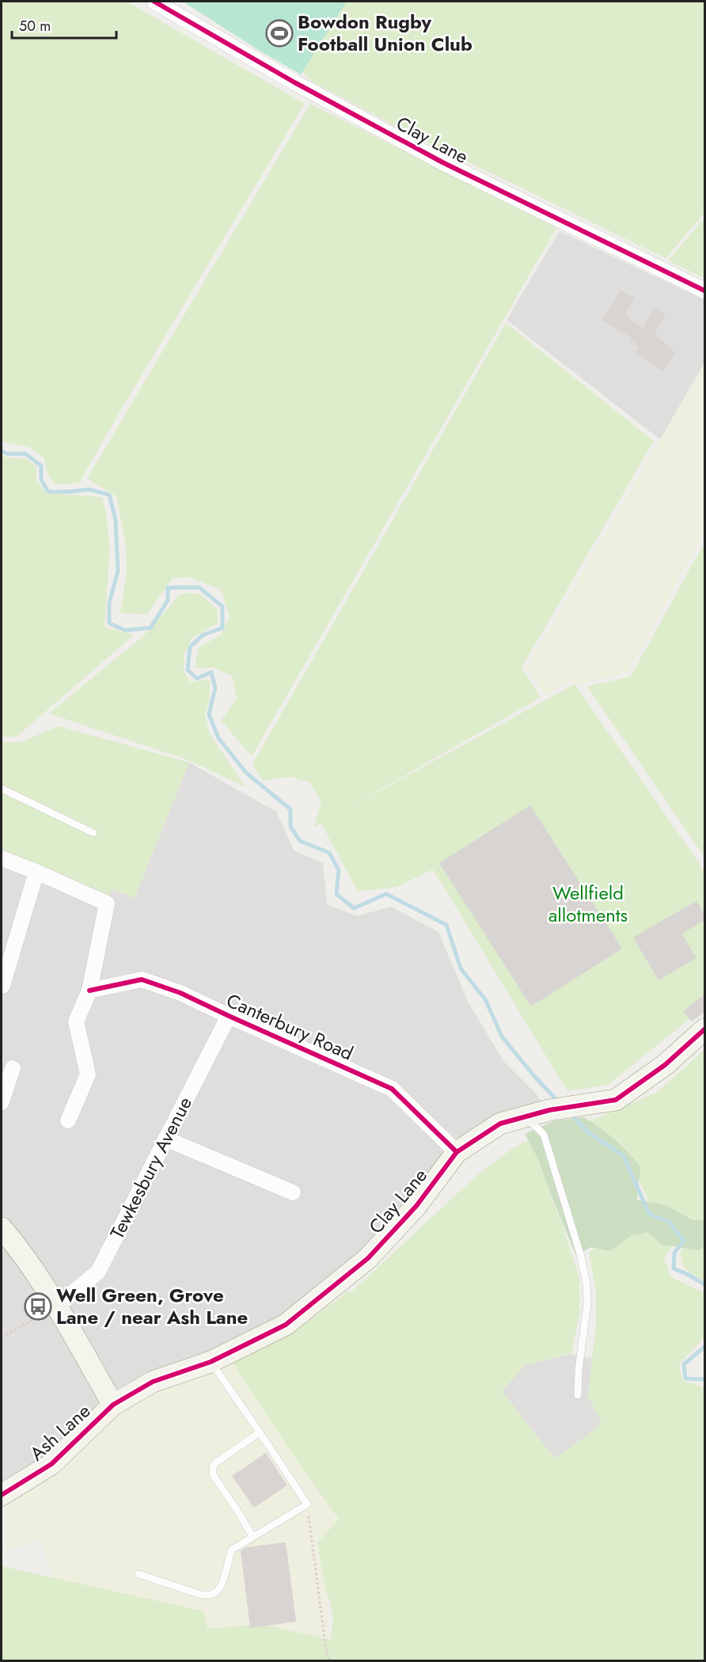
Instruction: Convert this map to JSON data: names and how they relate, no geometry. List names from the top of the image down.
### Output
{
  "streets": {
    "street": [
      "Clay Lane",
      "Canterbury Road",
      "Tewkesbury Avenue",
      "Ash Lane"
    ]
  },
  "crossings": [
    ["Clay Lane", "Canterbury Road"],
    ["Clay Lane", "Ash Lane"],
    ["Canterbury Road", "Tewkesbury Avenue"]
  ],
  "parks": ["Wellfield allotments"],
  "places": {
    "sports": ["Bowdon Rugby Football Union Club"],
    "bus stop": ["Well Green, Grove Lane / near Ash Lane"]
  },
  "scale_bar": "50 m"
}
